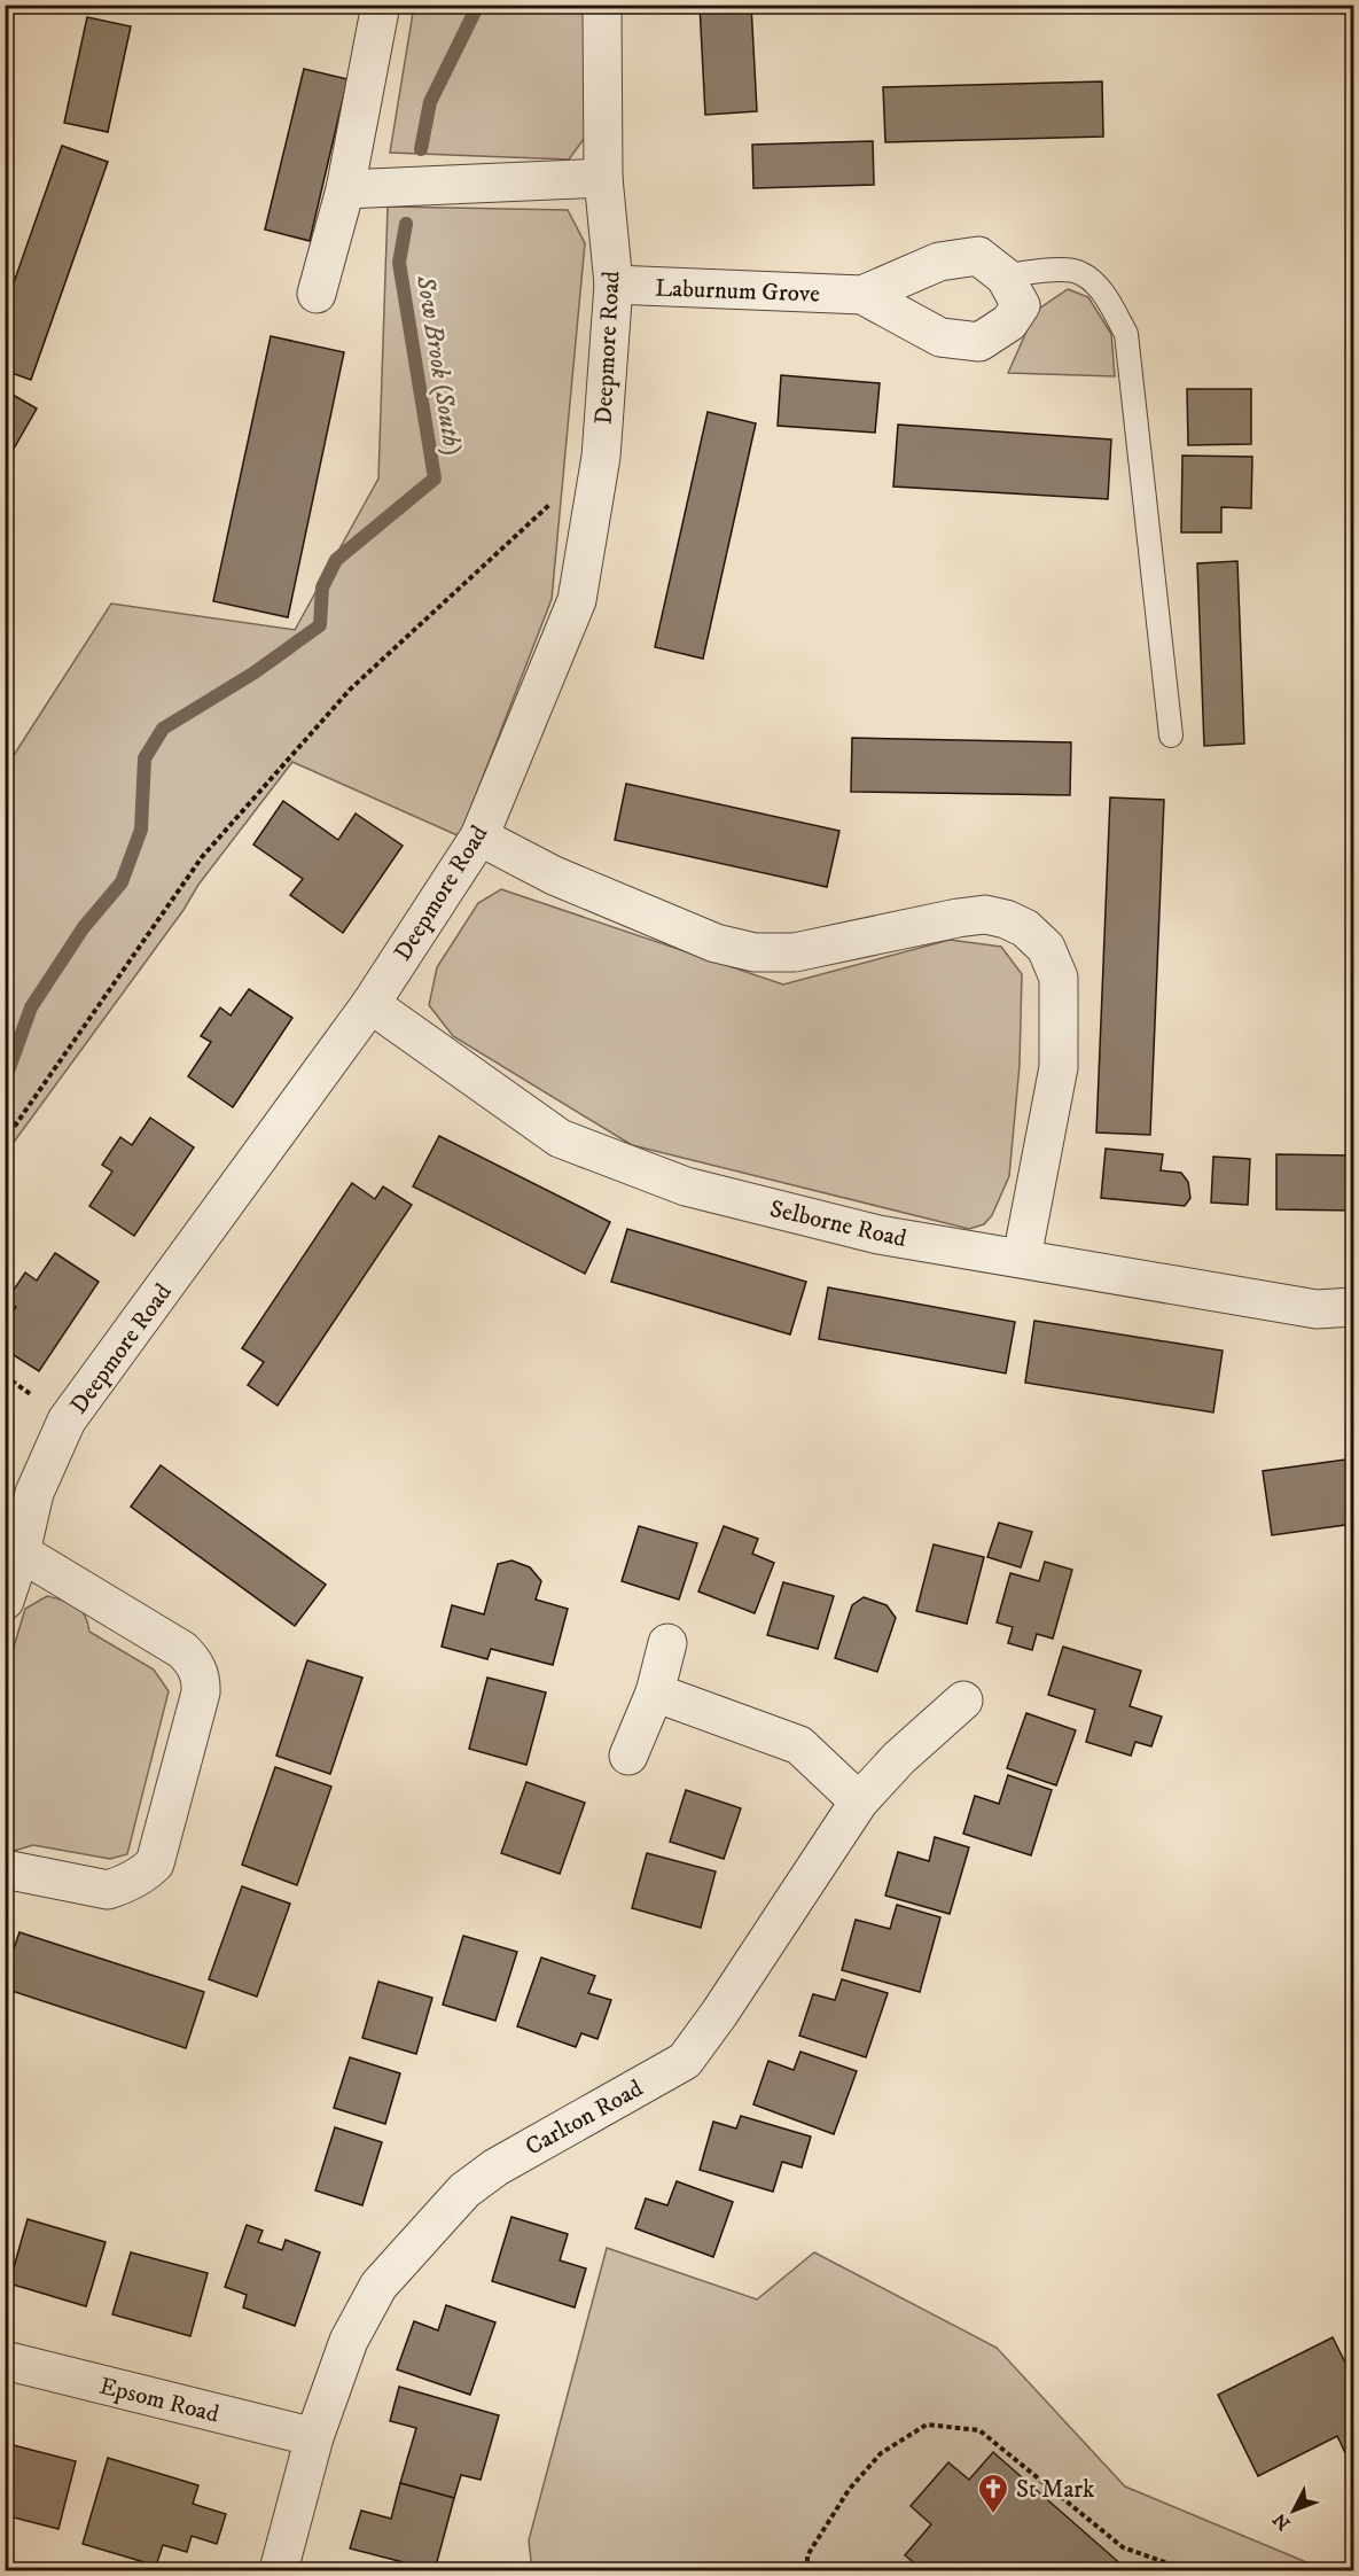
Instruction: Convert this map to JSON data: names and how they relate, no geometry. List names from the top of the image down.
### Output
{
  "streets": {
    "street": [
      "Laburnum Grove",
      "Deepmore Road",
      "Selborne Road",
      "Carlton Road",
      "Epsom Road"
    ]
  },
  "crossings": [
    ["Laburnum Grove", "Deepmore Road"],
    ["Deepmore Road", "Selborne Road"],
    ["Carlton Road", "Epsom Road"]
  ],
  "water": ["Sow Brook (South)"],
  "places": {
    "church": ["St Mark"]
  },
  "north": "bottom left"
}
